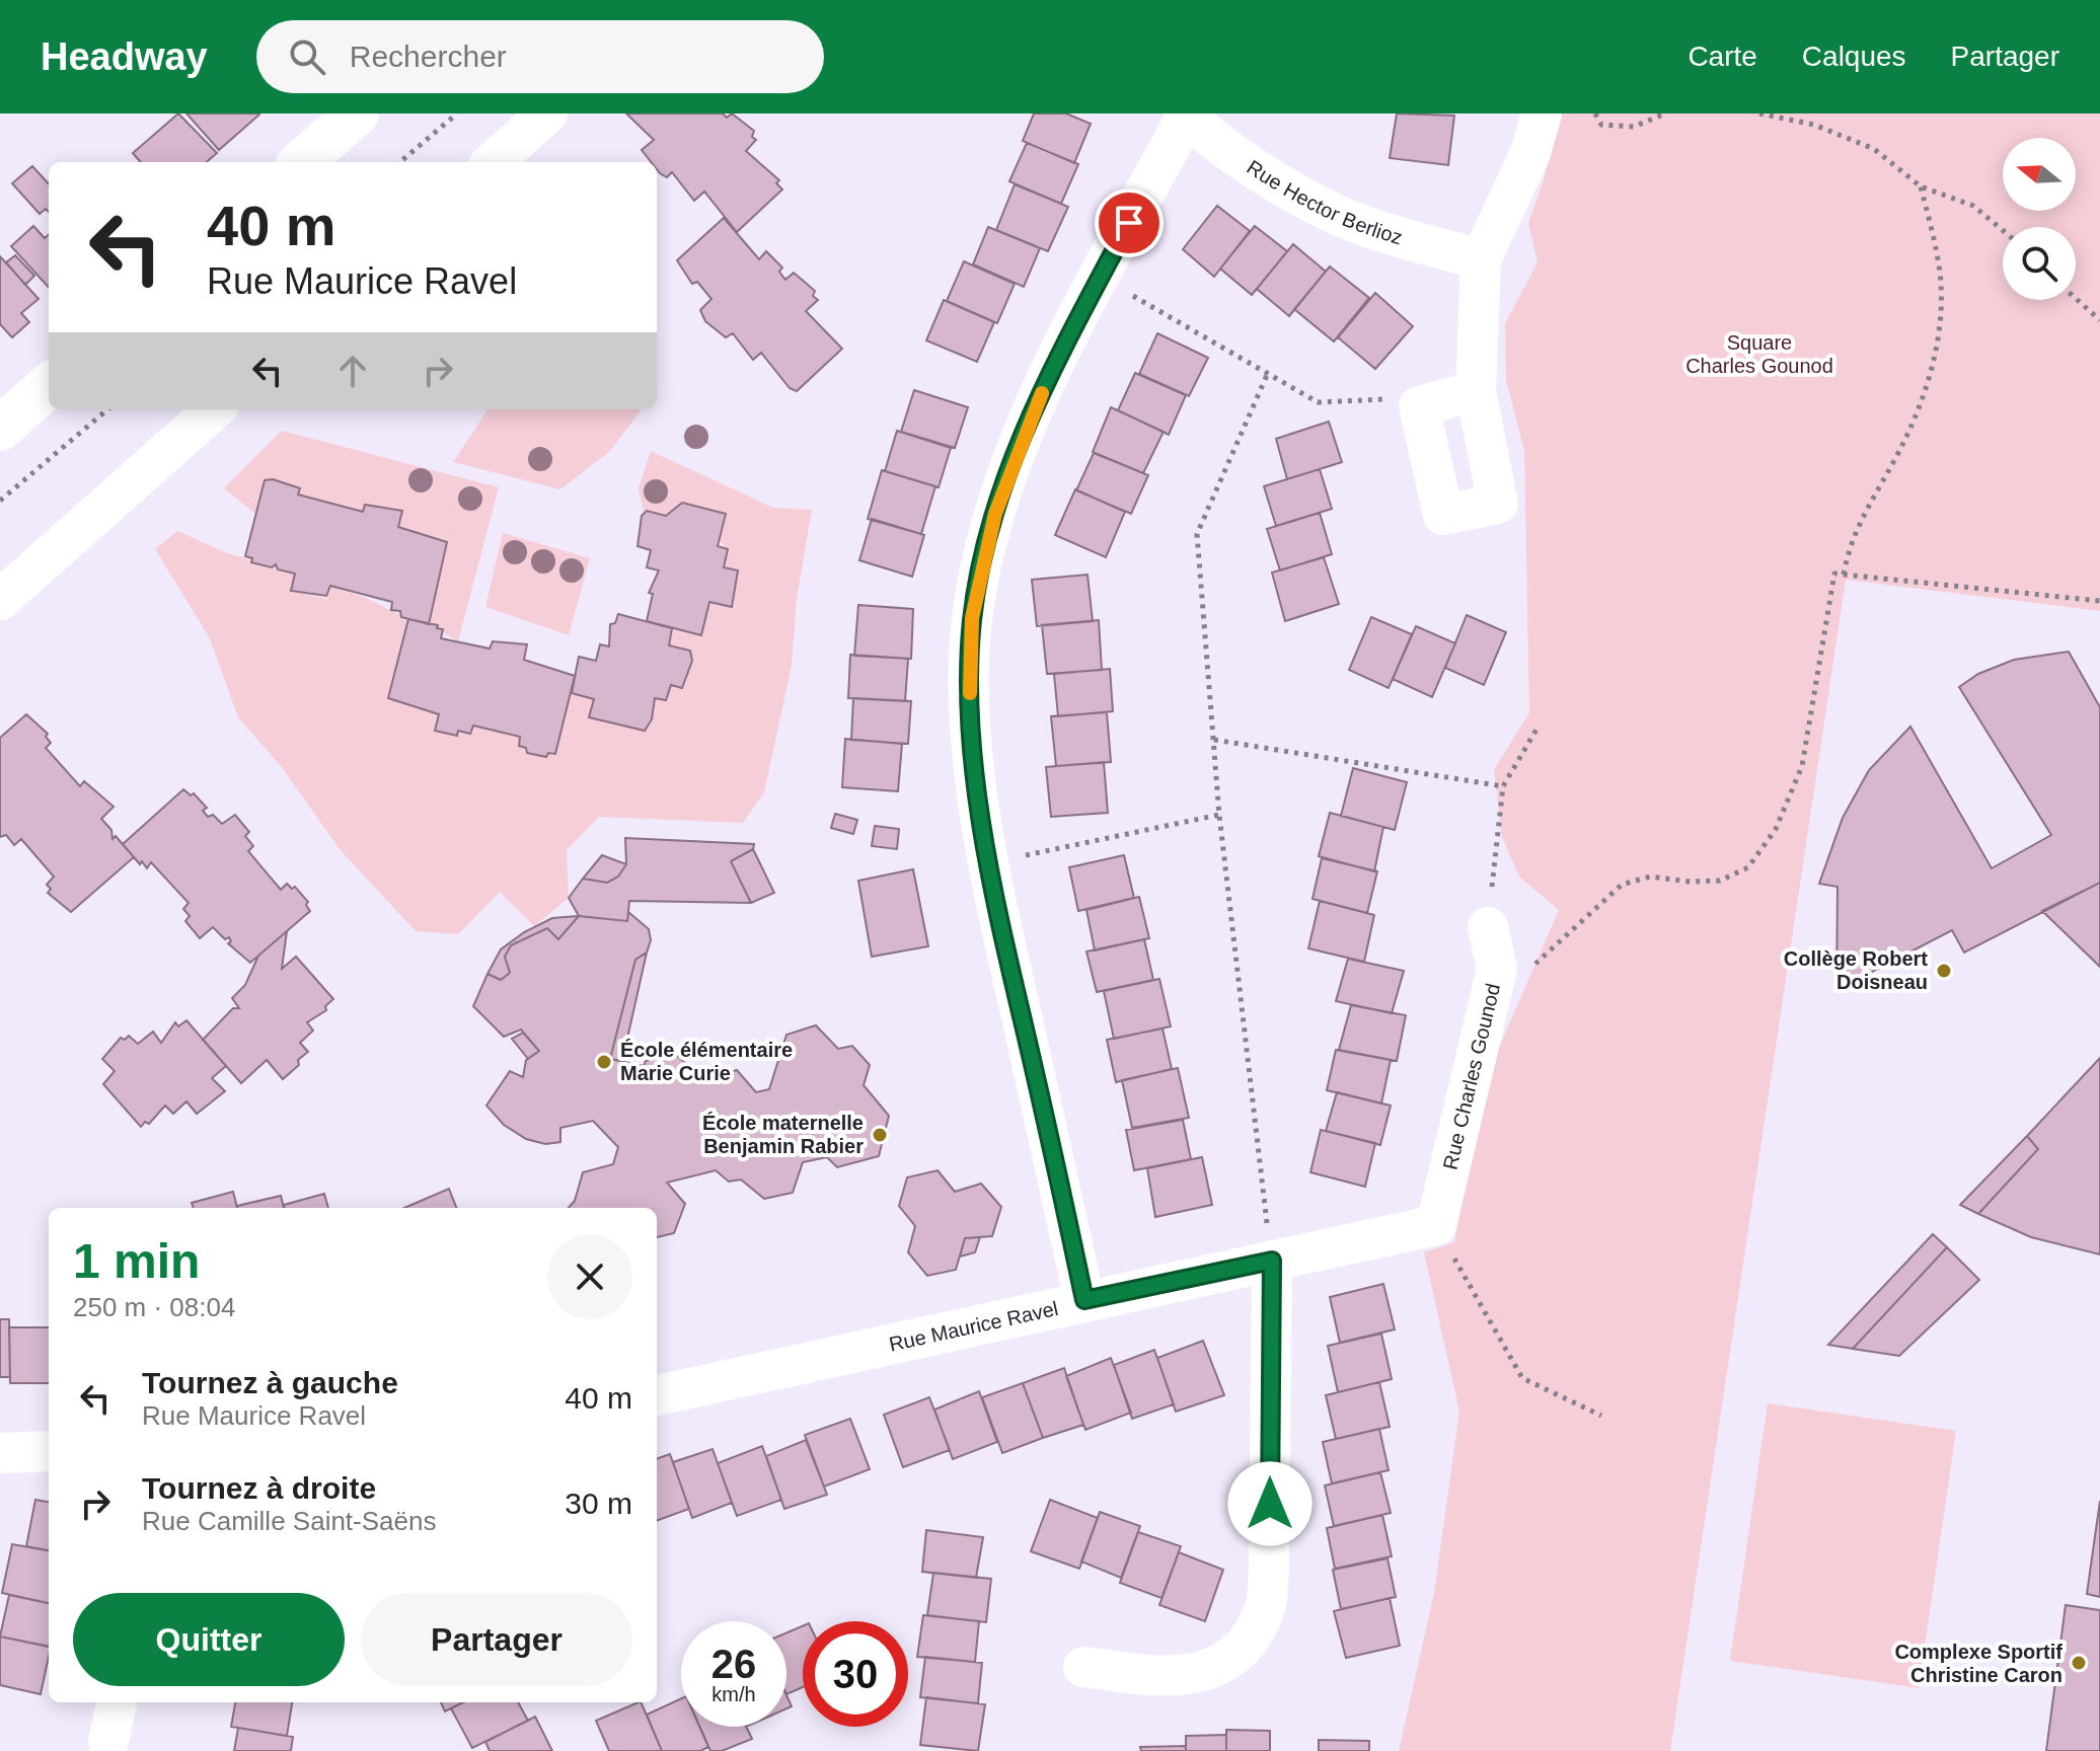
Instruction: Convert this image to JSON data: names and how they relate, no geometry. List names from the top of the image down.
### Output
{
  "streets": {
    "street": ["Rue Hector Berlioz", "Rue Charles Gounod", "Rue Maurice Ravel"]
  },
  "crossings": [
    ["Rue Charles Gounod", "Rue Maurice Ravel"]
  ],
  "parks": ["Square Charles Gounod"],
  "places": [
    "Collège Robert Doisneau",
    "École élémentaire Marie Curie",
    "École maternelle Benjamin Rabier",
    "Complexe Sportif Christine Caron"
  ],
  "north": "left",
  "page": {
    "header": "Headway",
    "search": "Rechercher",
    "nav": ["Carte", "Calques", "Partager"],
    "turn": ["40 m", "Rue Maurice Ravel"],
    "heading": ["1 min", "250 m · 08:04"],
    "list": [
      {
        "name": "Tournez à gauche",
        "note": "Rue Maurice Ravel",
        "value": "40 m"
      },
      {
        "name": "Tournez à droite",
        "note": "Rue Camille Saint-Saëns",
        "value": "30 m"
      }
    ],
    "buttons": ["Quitter", "Partager"],
    "speed": "26 km/h",
    "limit": "30"
  }
}
